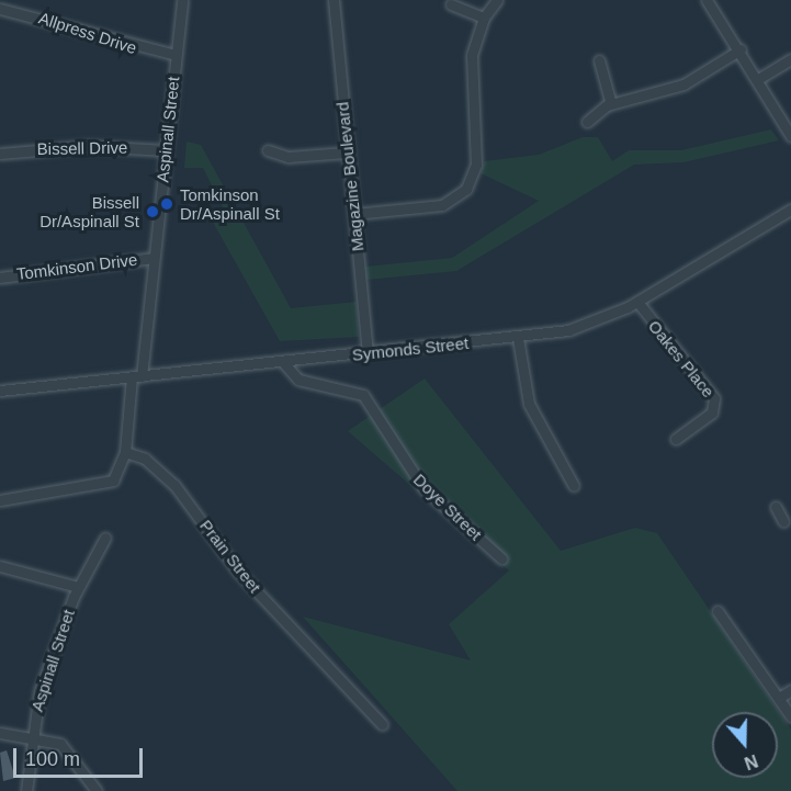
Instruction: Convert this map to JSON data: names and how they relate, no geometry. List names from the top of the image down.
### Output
{
  "streets": {
    "street": [
      "Allpress Drive",
      "Aspinall Street",
      "Bissell Drive",
      "Magazine Boulevard",
      "Tomkinson Drive",
      "Symonds Street",
      "Oakes Place",
      "Doye Street",
      "Prain Street"
    ]
  },
  "crossings": [
    ["Allpress Drive", "Aspinall Street"],
    ["Aspinall Street", "Bissell Drive"],
    ["Aspinall Street", "Tomkinson Drive"],
    ["Aspinall Street", "Symonds Street"],
    ["Magazine Boulevard", "Symonds Street"],
    ["Symonds Street", "Oakes Place"],
    ["Symonds Street", "Doye Street"]
  ],
  "places": ["Tomkinson Dr/Aspinall St", "Bissell Dr/Aspinall St"],
  "scale_bar": "100 m",
  "north": "bottom"
}
